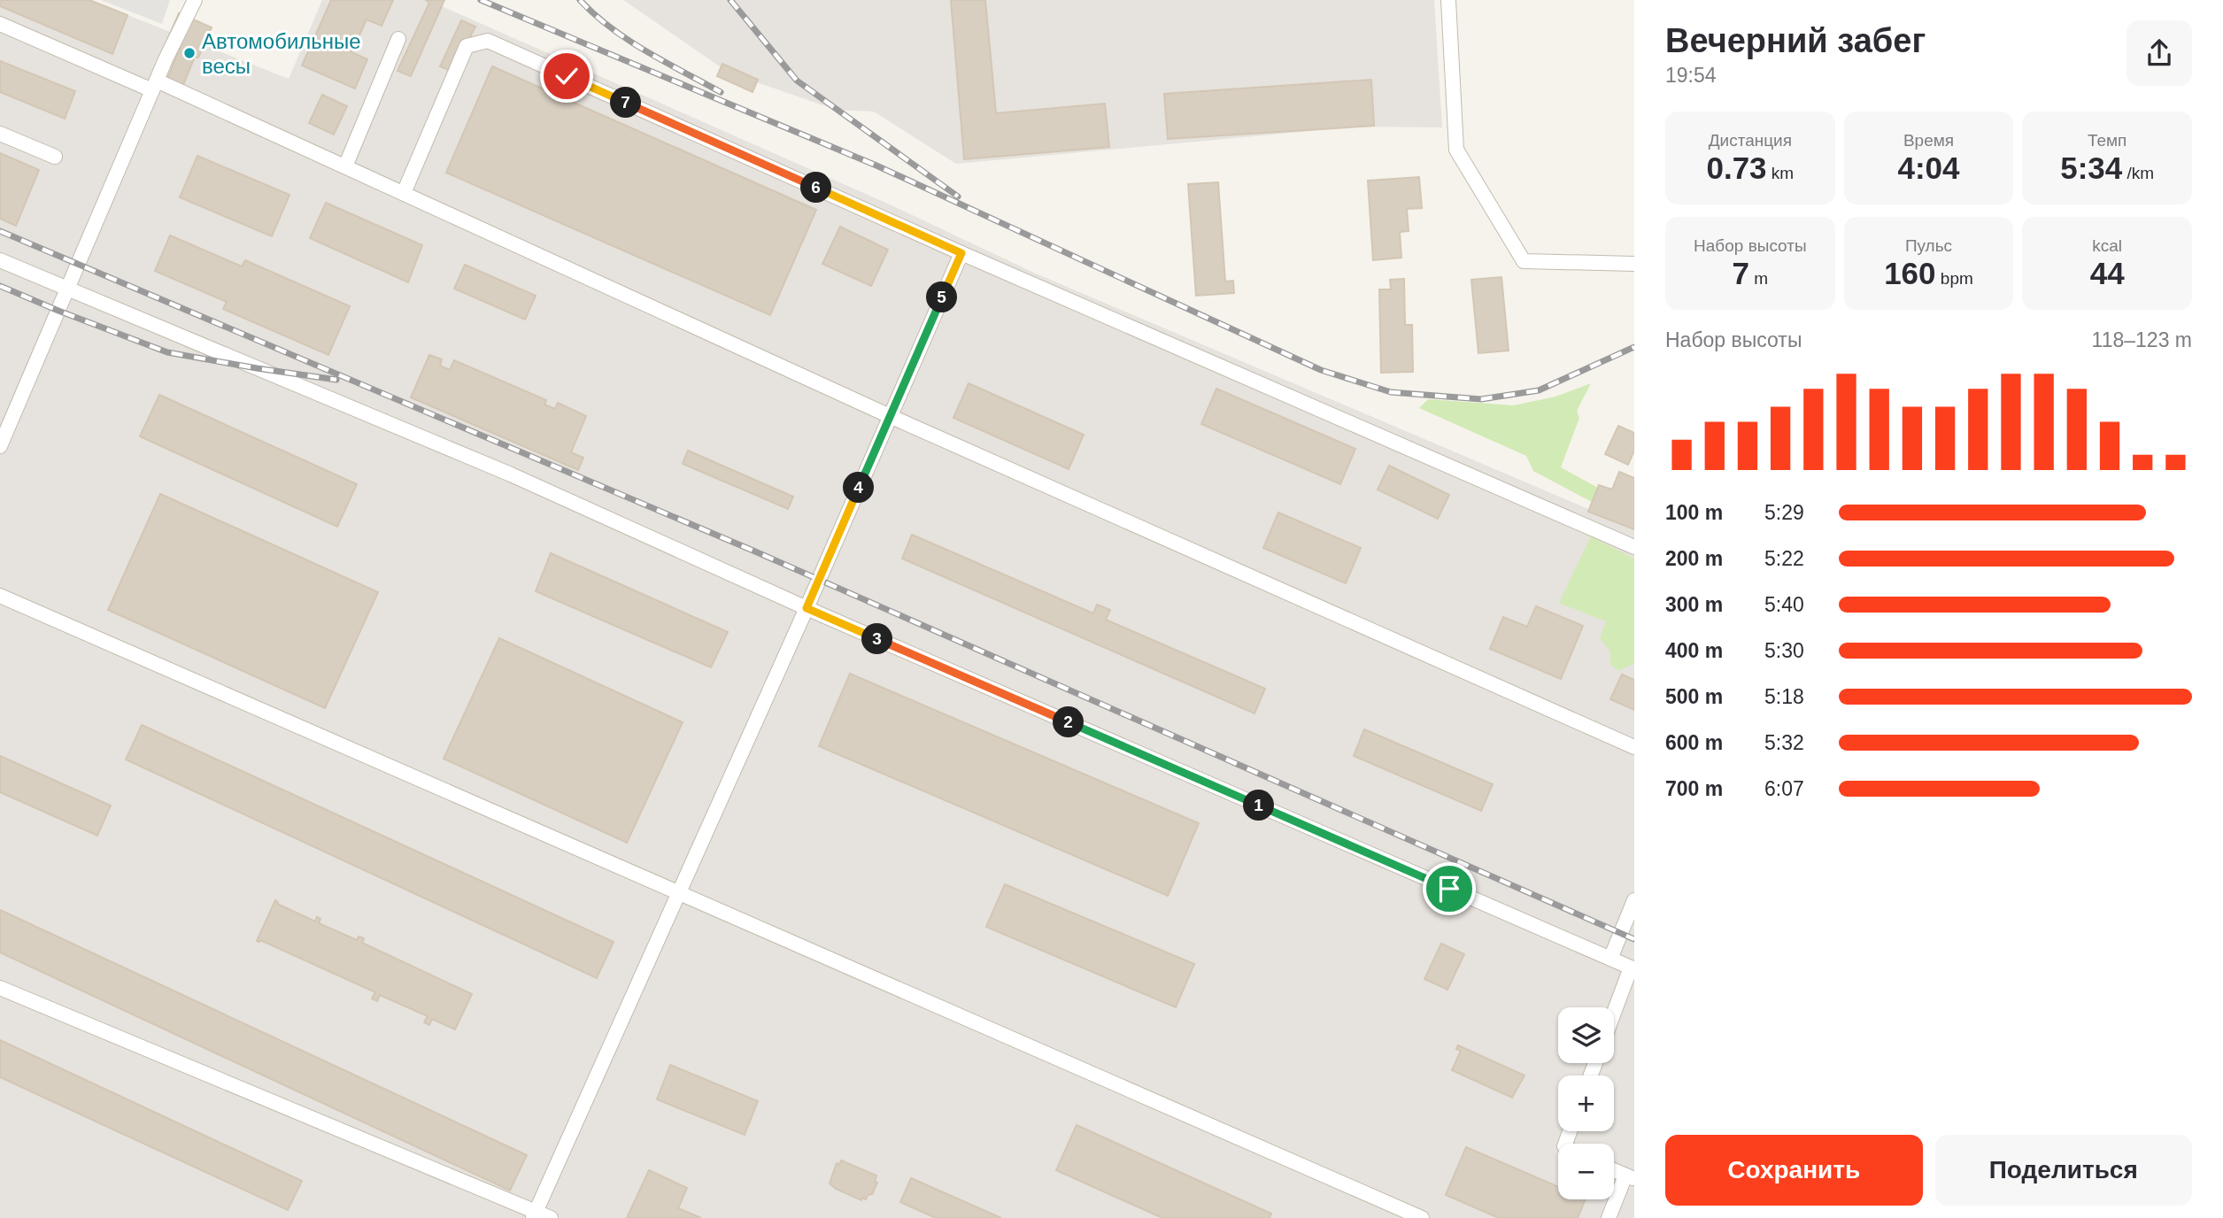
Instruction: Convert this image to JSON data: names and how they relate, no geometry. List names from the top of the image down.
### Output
{
  "places": ["Автомобильные весы"],
  "page": {
    "heading": ["Вечерний забег", "19:54"],
    "pins": [
      "7",
      "6",
      "5",
      "4",
      "3",
      "2",
      "1"
    ],
    "stats": [
      ["Дистанция", "0.73 km"],
      ["Время", "4:04"],
      ["Темп", "5:34 /km"],
      ["Набор высоты", "7 m"],
      ["Пульс", "160 bpm"],
      ["kcal", "44"]
    ],
    "chart": ["Набор высоты", "118–123 m"],
    "list": [
      {
        "name": "100 m",
        "note": "5:29"
      },
      {
        "name": "200 m",
        "note": "5:22"
      },
      {
        "name": "300 m",
        "note": "5:40"
      },
      {
        "name": "400 m",
        "note": "5:30"
      },
      {
        "name": "500 m",
        "note": "5:18"
      },
      {
        "name": "600 m",
        "note": "5:32"
      },
      {
        "name": "700 m",
        "note": "6:07"
      }
    ],
    "map_buttons": ["+", "−"],
    "buttons": ["Сохранить", "Поделиться"]
  }
}
